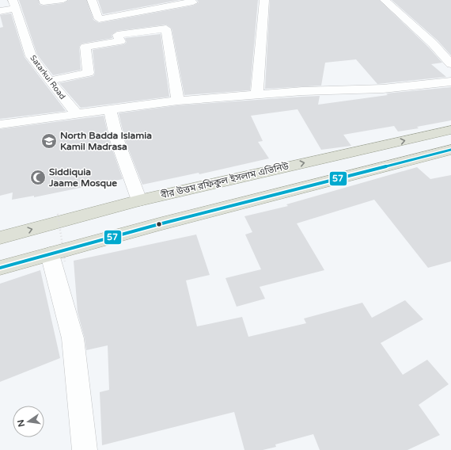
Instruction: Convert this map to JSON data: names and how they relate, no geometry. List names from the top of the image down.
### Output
{
  "streets": {
    "main road": ["বীর উত্তম রফিকুল ইসলাম এভিনিউ"],
    "street": ["Satarkul Road"]
  },
  "places": {
    "school or university": ["North Badda Islamia Kamil Madrasa"],
    "mosque": ["Siddiquia Jaame Mosque"]
  },
  "lines": ["transit line 57"],
  "north": "left"
}
